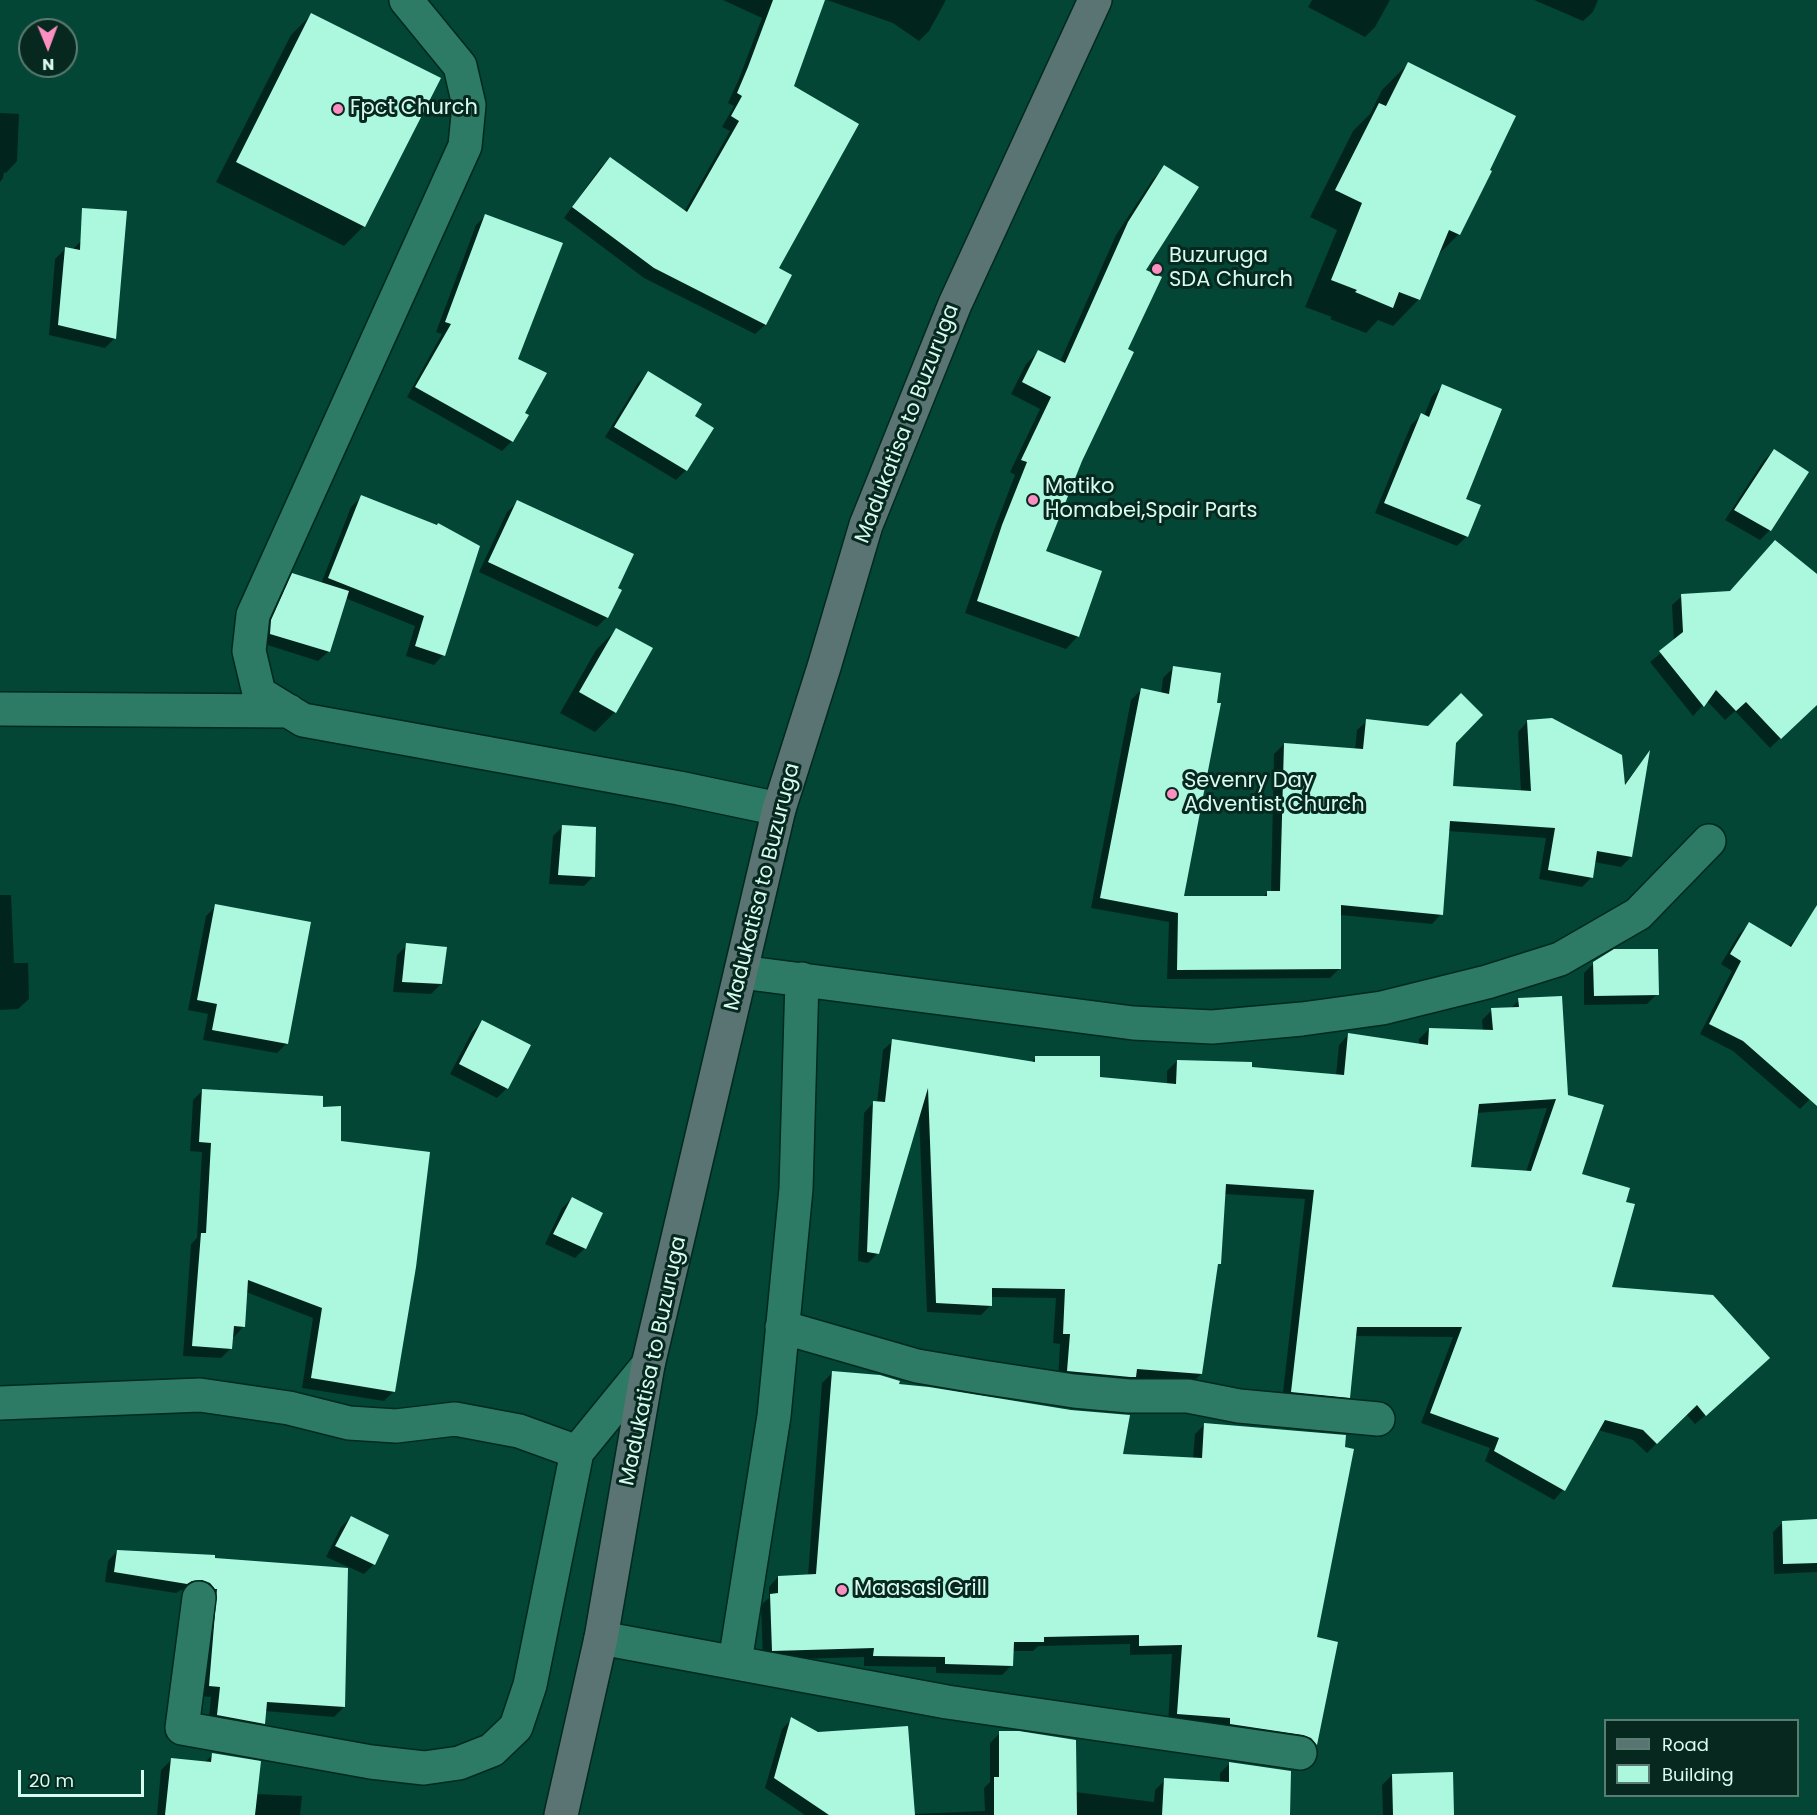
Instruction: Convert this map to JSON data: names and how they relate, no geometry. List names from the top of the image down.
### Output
{
  "streets": {
    "main road": ["Madukatisa to Buzuruga"]
  },
  "places": [
    "Fpct Church",
    "Buzuruga SDA Church",
    "Matiko Homabei,Spair Parts",
    "Sevenry Day Adventist Church",
    "Maasasi Grill"
  ],
  "legend": ["Road", "Building"],
  "scale_bar": "20 m",
  "north": "bottom"
}
